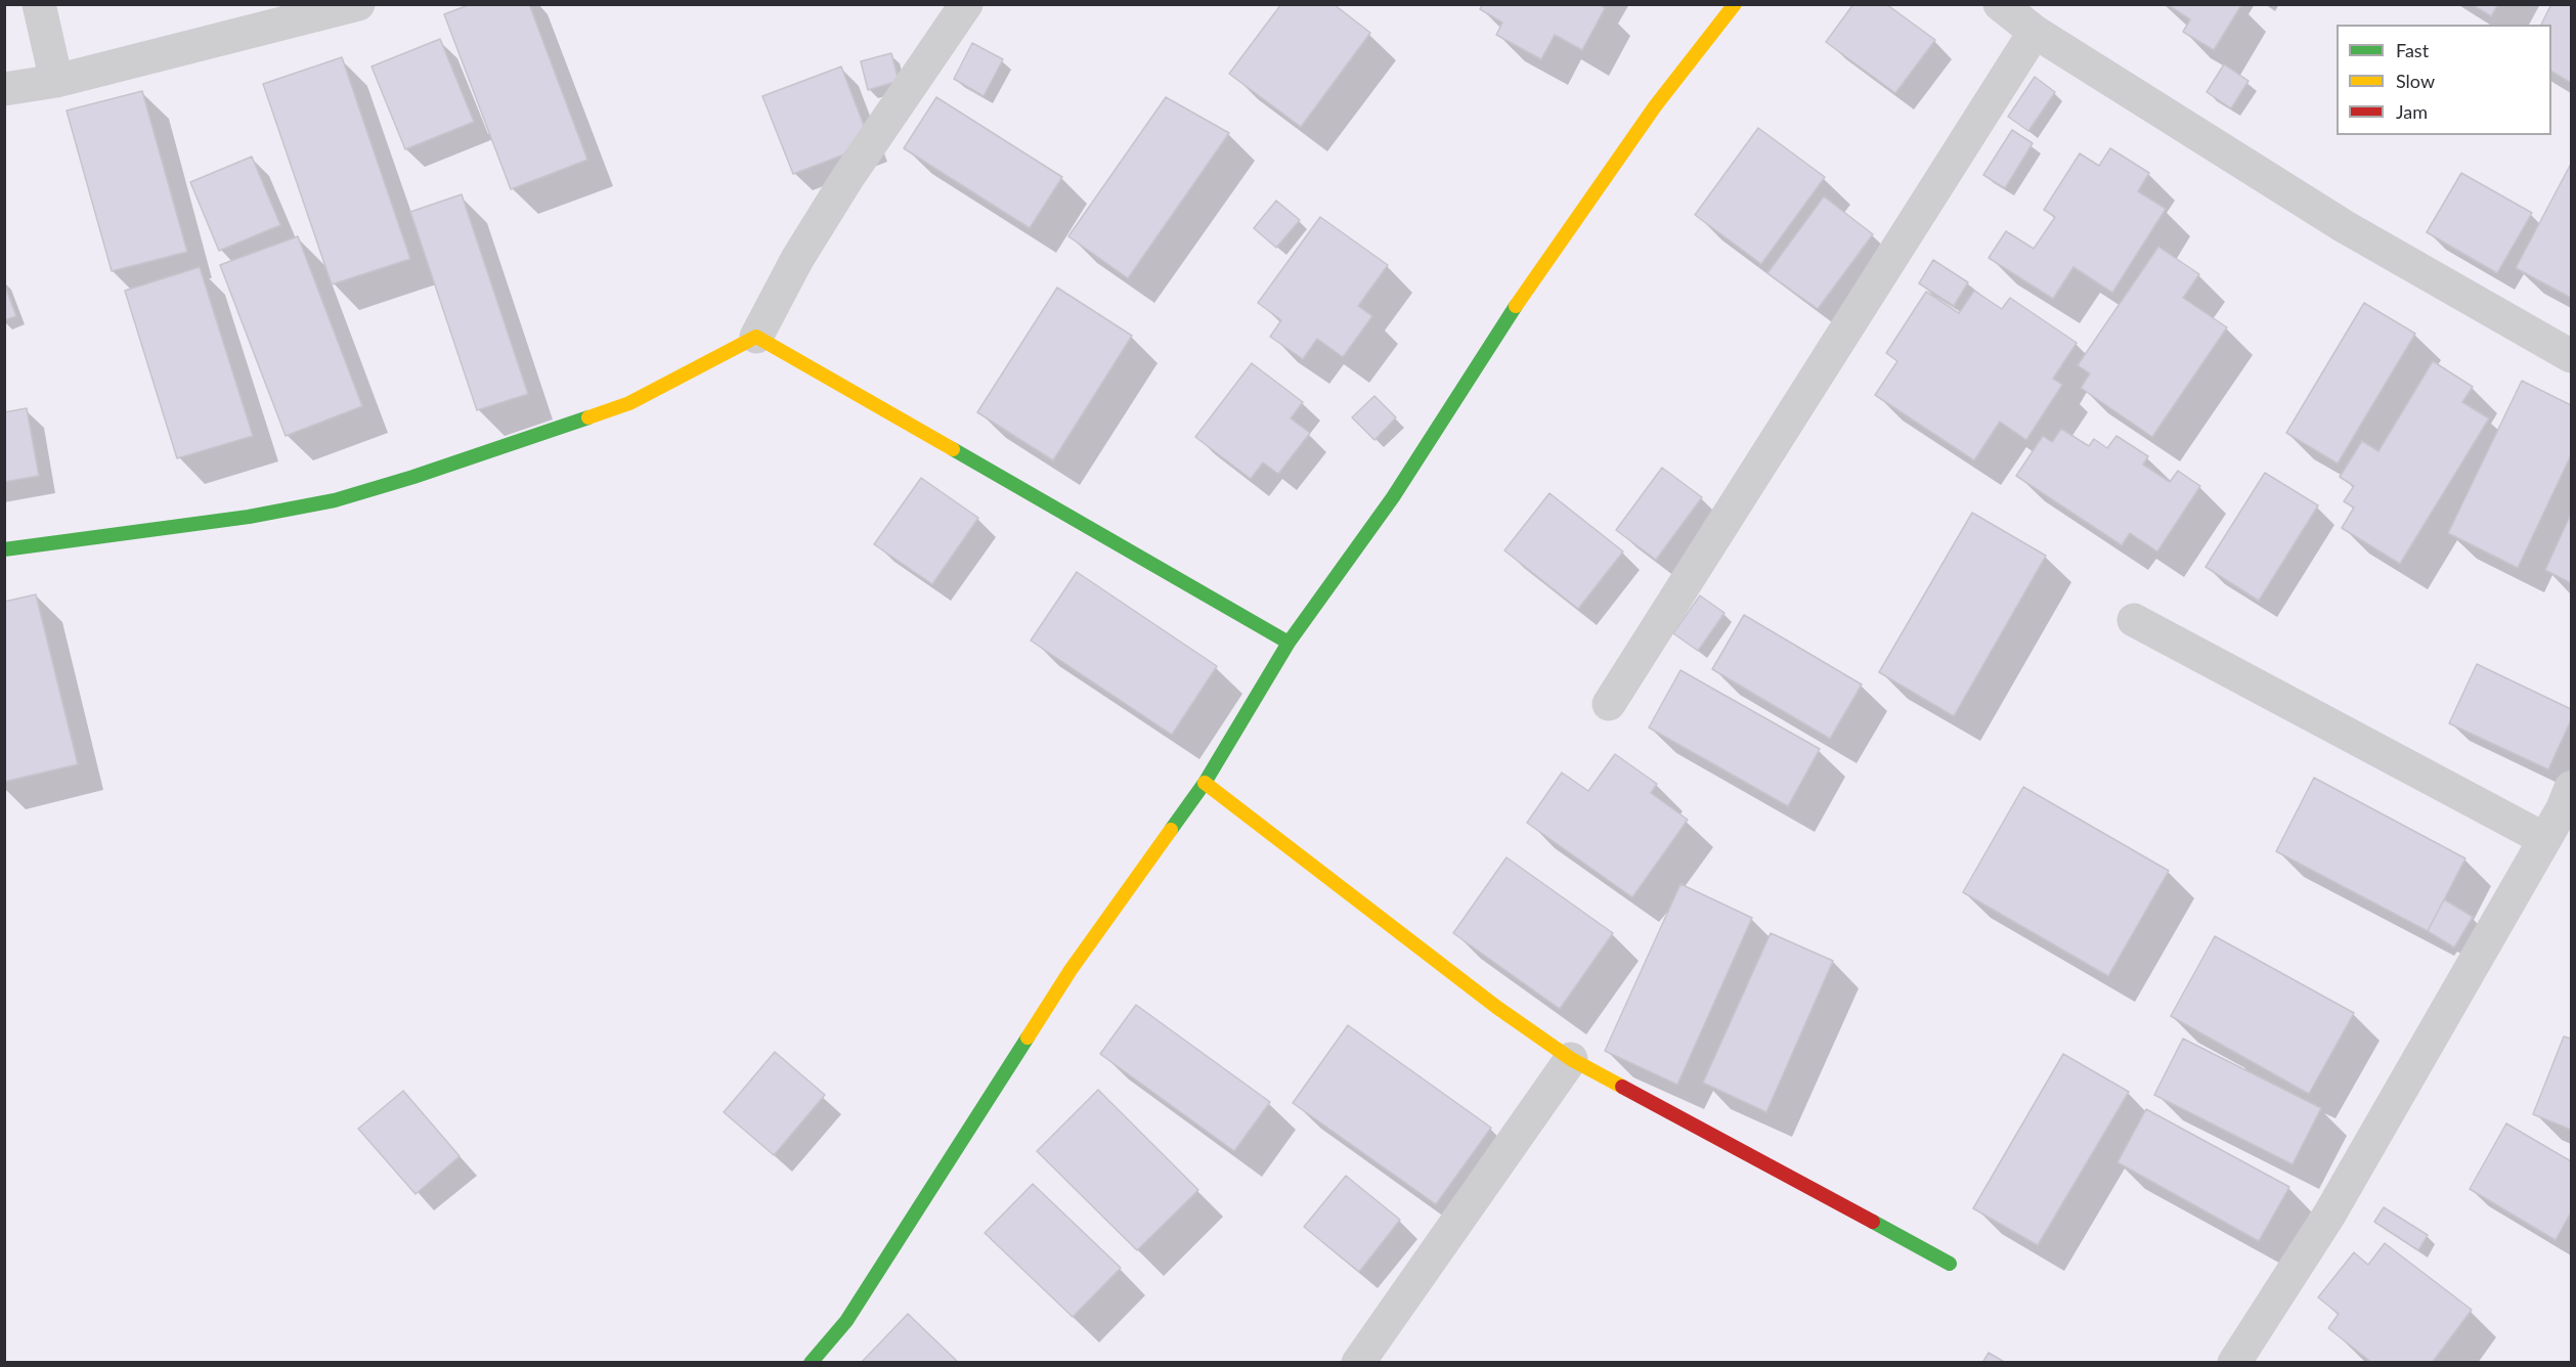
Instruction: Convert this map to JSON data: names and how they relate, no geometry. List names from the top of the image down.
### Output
{
  "legend": ["Fast", "Slow", "Jam"]
}
